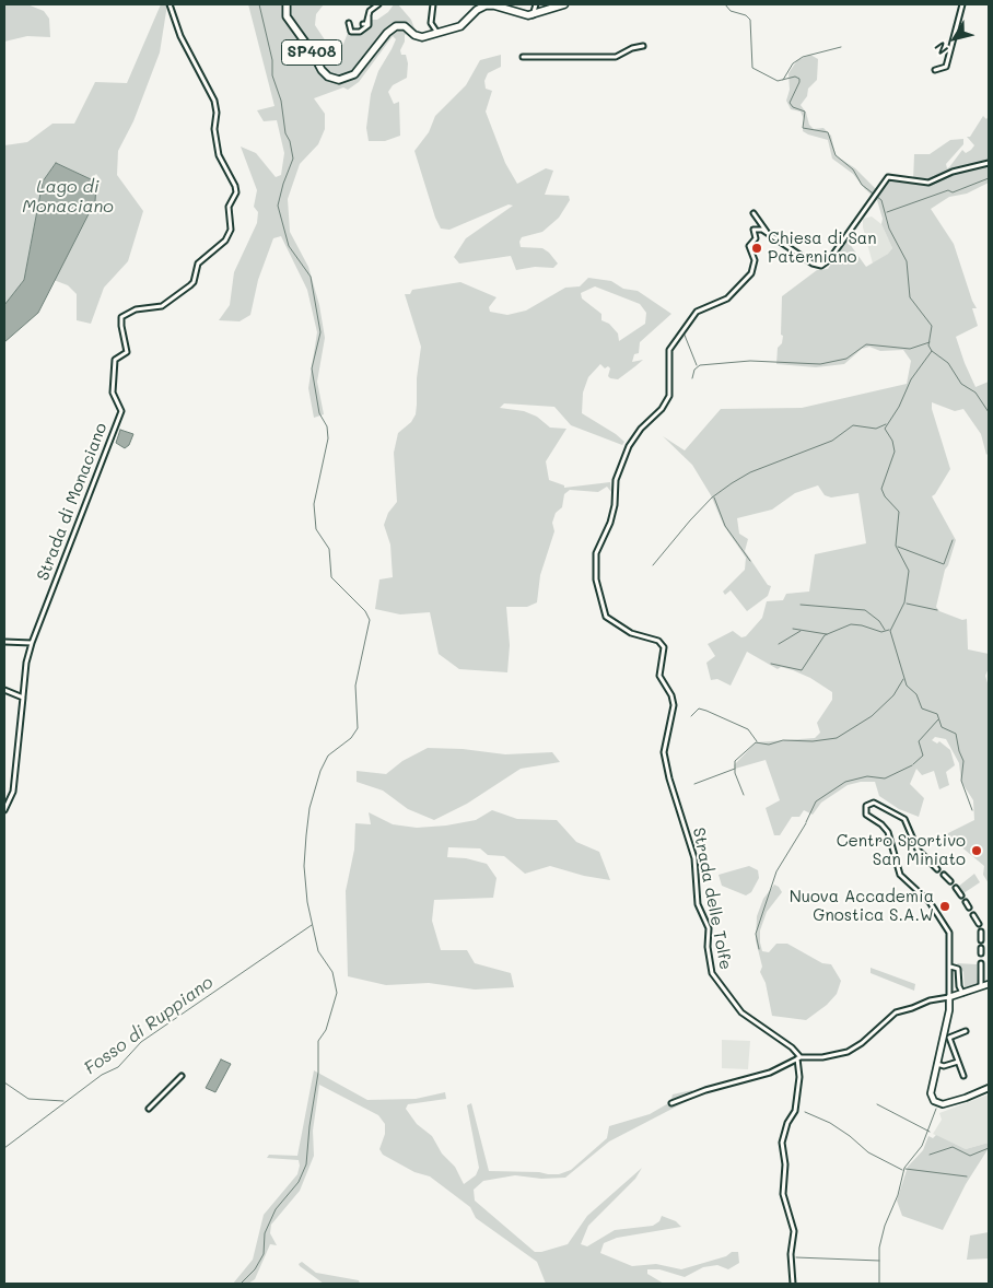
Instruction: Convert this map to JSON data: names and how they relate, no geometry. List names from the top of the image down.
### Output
{
  "streets": {
    "main road": ["SP408"],
    "street": ["Strada di Monaciano", "Strada delle Tolfe"]
  },
  "water": ["Lago di Monaciano", "Fosso di Ruppiano"],
  "places": ["Chiesa di San Paterniano", "Centro Sportivo San Miniato", "Nuova Accademia Gnostica S.A.W"],
  "north": "bottom left"
}
